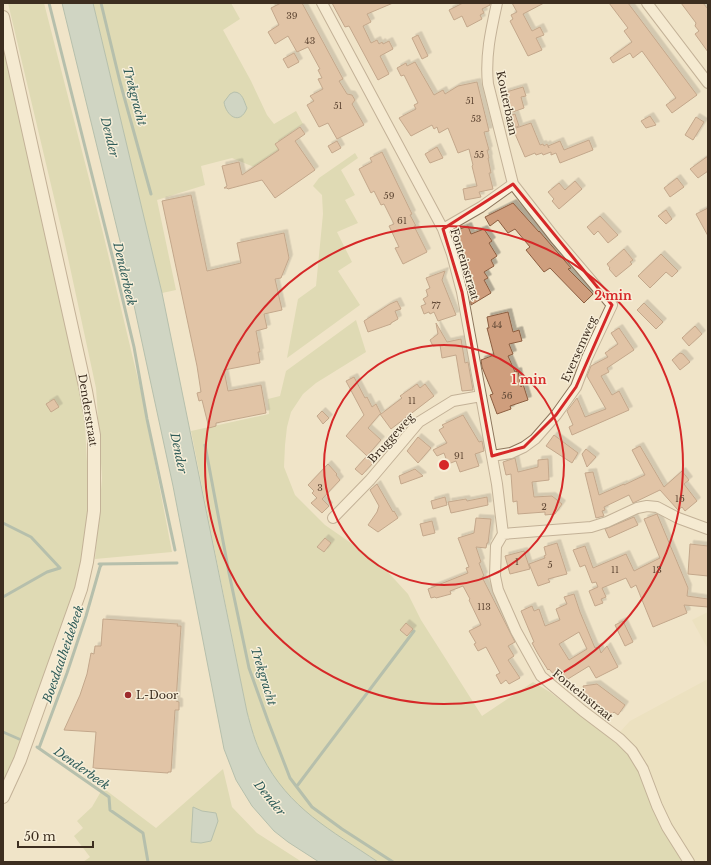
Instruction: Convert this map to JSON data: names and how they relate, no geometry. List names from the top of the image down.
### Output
{
  "streets": {
    "street": [
      "Kouterbaan",
      "Fonteinstraat",
      "Eversemweg",
      "Denderstraat",
      "Bruggeweg"
    ]
  },
  "crossings": [
    ["Kouterbaan", "Eversemweg"],
    ["Fonteinstraat", "Eversemweg"],
    ["Fonteinstraat", "Bruggeweg"]
  ],
  "water": [
    "Trekgracht",
    "Dender",
    "Denderbeek",
    "Boesdaalheidebeek"
  ],
  "places": ["L-Door"],
  "house_numbers": [
    "39",
    "43",
    "51",
    "51",
    "53",
    "55",
    "59",
    "61",
    "77",
    "44",
    "56",
    "11",
    "91",
    "3",
    "16",
    "2",
    "1",
    "5",
    "11",
    "13",
    "113"
  ],
  "scale_bar": "50 m",
  "rings": ["2 min", "1 min"]
}
